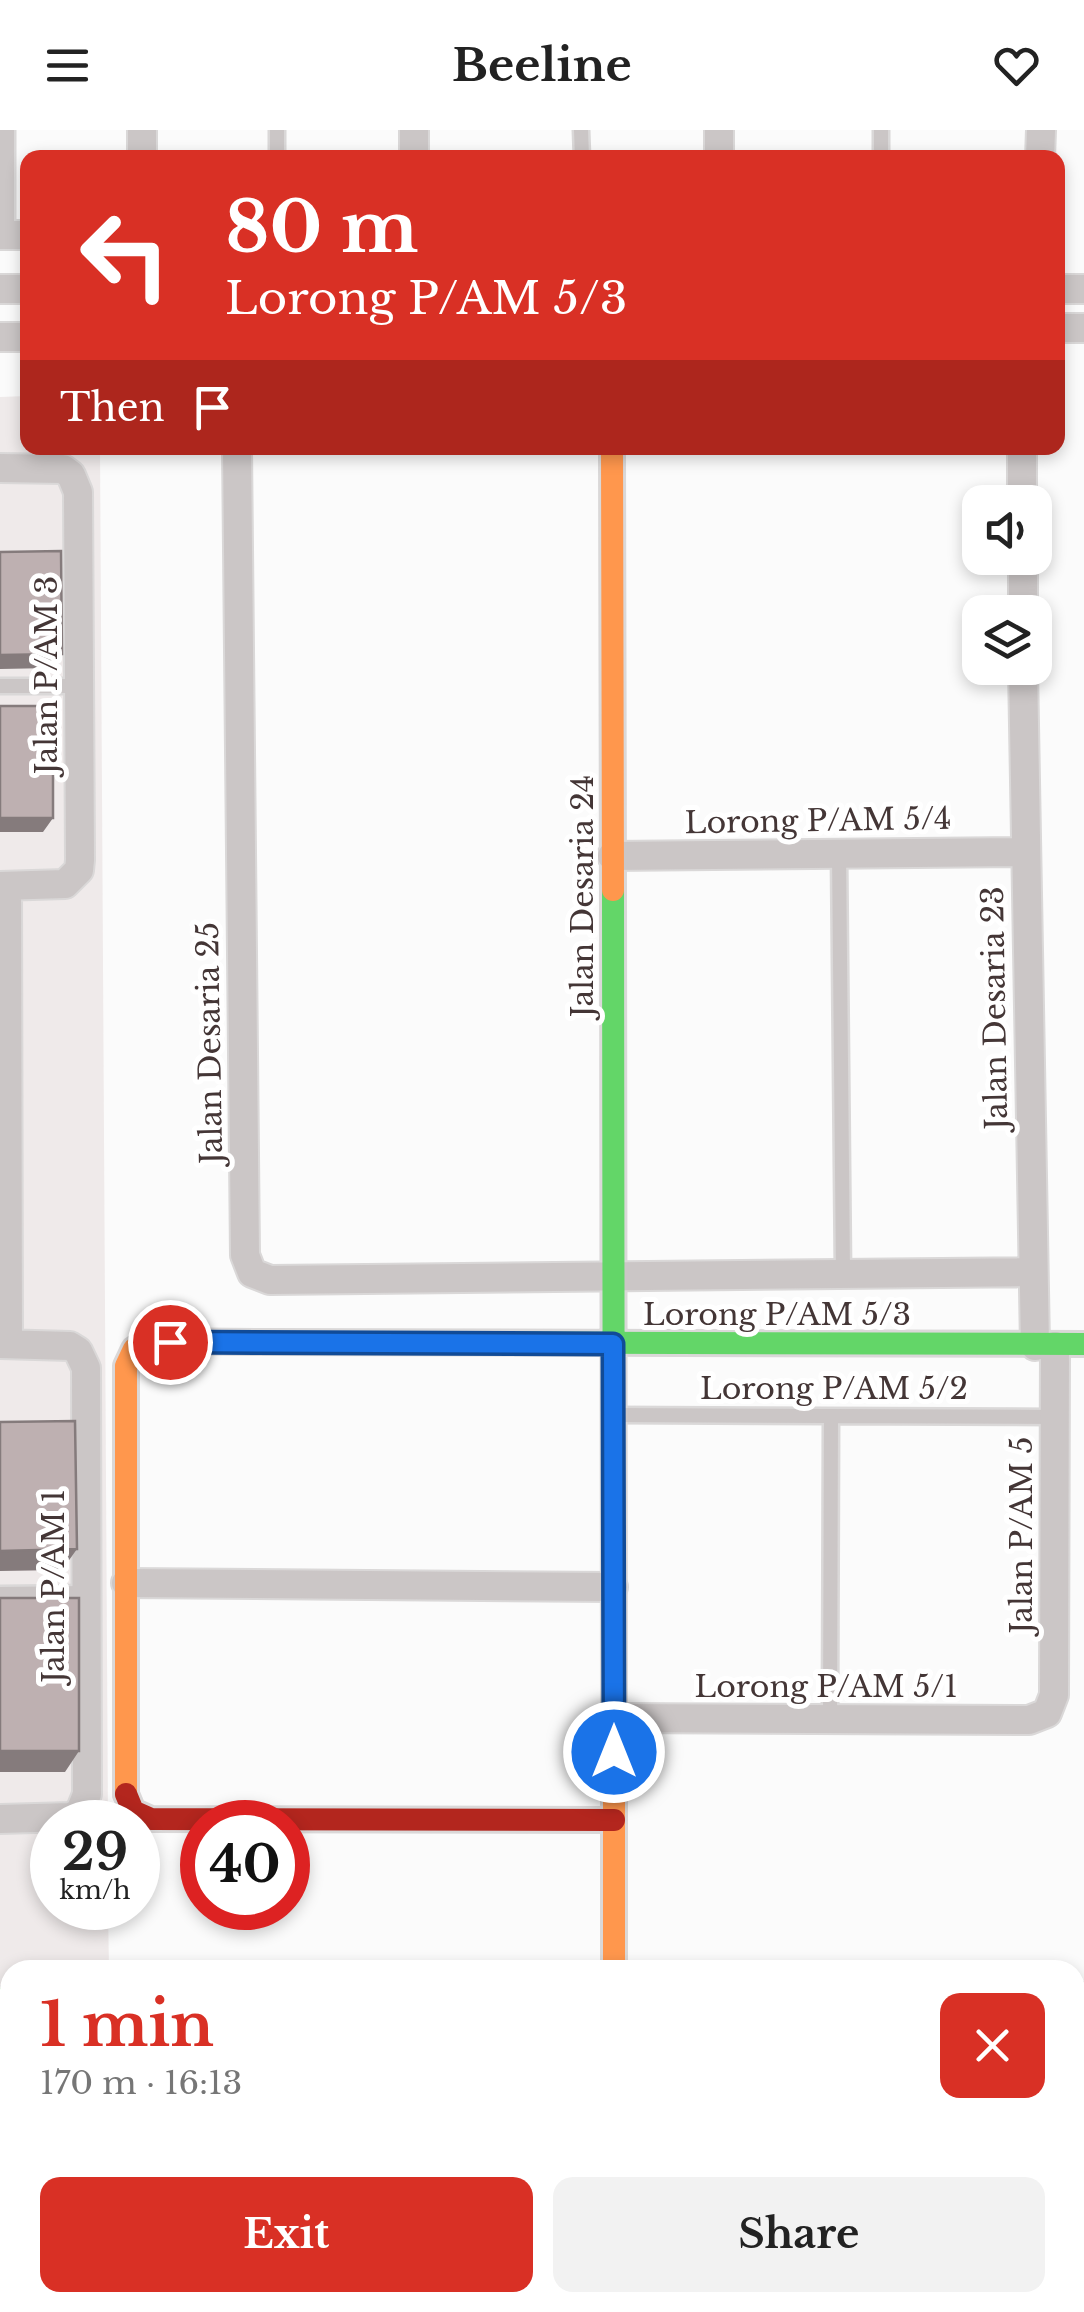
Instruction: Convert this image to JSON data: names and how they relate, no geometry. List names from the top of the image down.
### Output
{
  "streets": {
    "street": [
      "Jalan P/AM 3",
      "Lorong P/AM 5/4",
      "Jalan Desaria 24",
      "Jalan Desaria 23",
      "Jalan Desaria 25",
      "Lorong P/AM 5/3",
      "Jalan P/AM 5",
      "Jalan P/AM 1",
      "Lorong P/AM 5/1"
    ],
    "lane": ["Lorong P/AM 5/2"]
  },
  "crossings": [
    ["Lorong P/AM 5/4", "Jalan Desaria 24"],
    ["Lorong P/AM 5/4", "Jalan Desaria 23"],
    ["Jalan Desaria 24", "Jalan Desaria 25"],
    ["Jalan Desaria 24", "Lorong P/AM 5/3"],
    ["Jalan Desaria 24", "Lorong P/AM 5/2"],
    ["Jalan Desaria 24", "Lorong P/AM 5/1"],
    ["Jalan Desaria 23", "Lorong P/AM 5/3"],
    ["Jalan Desaria 23", "Jalan P/AM 5"],
    ["Lorong P/AM 5/3", "Jalan P/AM 5"],
    ["Lorong P/AM 5/2", "Jalan P/AM 5"],
    ["Jalan P/AM 5", "Lorong P/AM 5/1"]
  ],
  "page": {
    "header": "Beeline",
    "turn": ["80 m", "Lorong P/AM 5/3"],
    "then": "Then",
    "speed": "29 km/h",
    "limit": "40",
    "heading": ["1 min", "170 m · 16:13"],
    "buttons": ["Exit", "Share"]
  }
}
